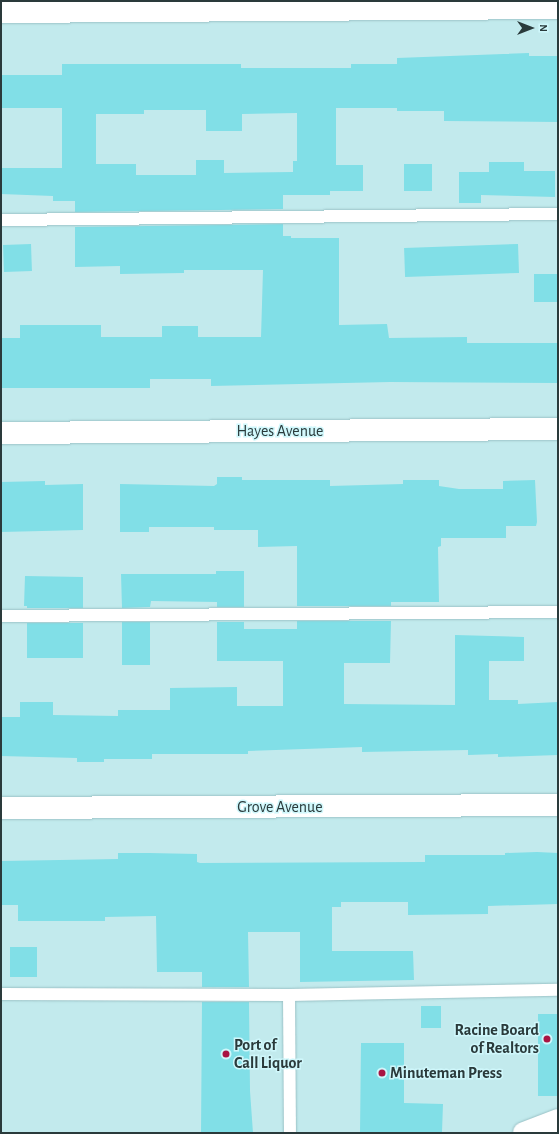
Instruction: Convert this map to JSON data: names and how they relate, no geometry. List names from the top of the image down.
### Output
{
  "streets": {
    "street": ["Hayes Avenue", "Grove Avenue"]
  },
  "places": ["Racine Board of Realtors", "Port of Call Liquor", "Minuteman Press"],
  "north": "right"
}
